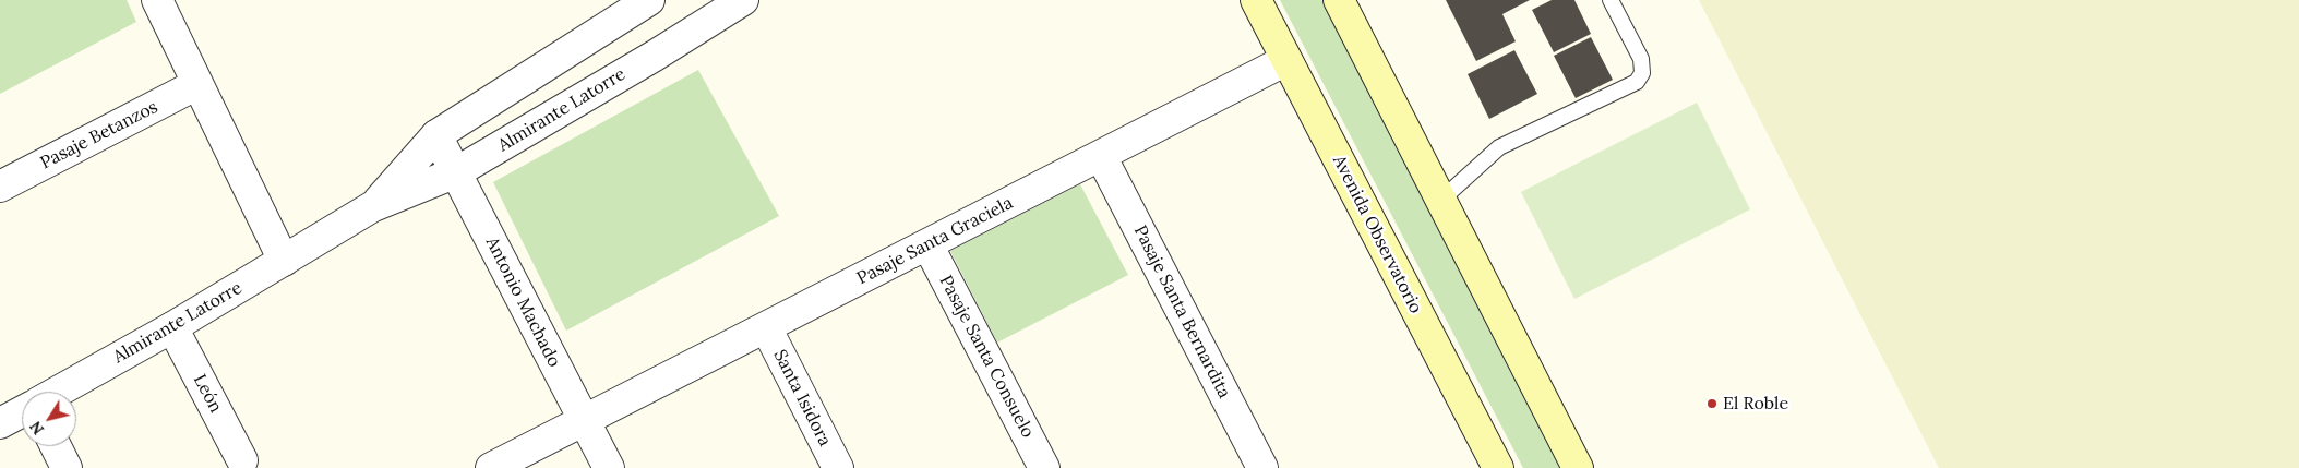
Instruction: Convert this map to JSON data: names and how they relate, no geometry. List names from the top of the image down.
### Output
{
  "streets": {
    "main road": ["Avenida Observatorio"],
    "street": [
      "Almirante Latorre",
      "Pasaje Betanzos",
      "Pasaje Santa Graciela",
      "Antonio Machado",
      "Pasaje Santa Bernardita",
      "Pasaje Santa Consuelo",
      "León",
      "Santa Isidora"
    ]
  },
  "crossings": [
    ["Almirante Latorre", "Antonio Machado"],
    ["Almirante Latorre", "León"],
    ["Avenida Observatorio", "Pasaje Santa Graciela"],
    ["Pasaje Santa Graciela", "Antonio Machado"],
    ["Pasaje Santa Graciela", "Pasaje Santa Bernardita"],
    ["Pasaje Santa Graciela", "Pasaje Santa Consuelo"],
    ["Pasaje Santa Graciela", "Santa Isidora"]
  ],
  "places": ["El Roble"],
  "north": "bottom left"
}
